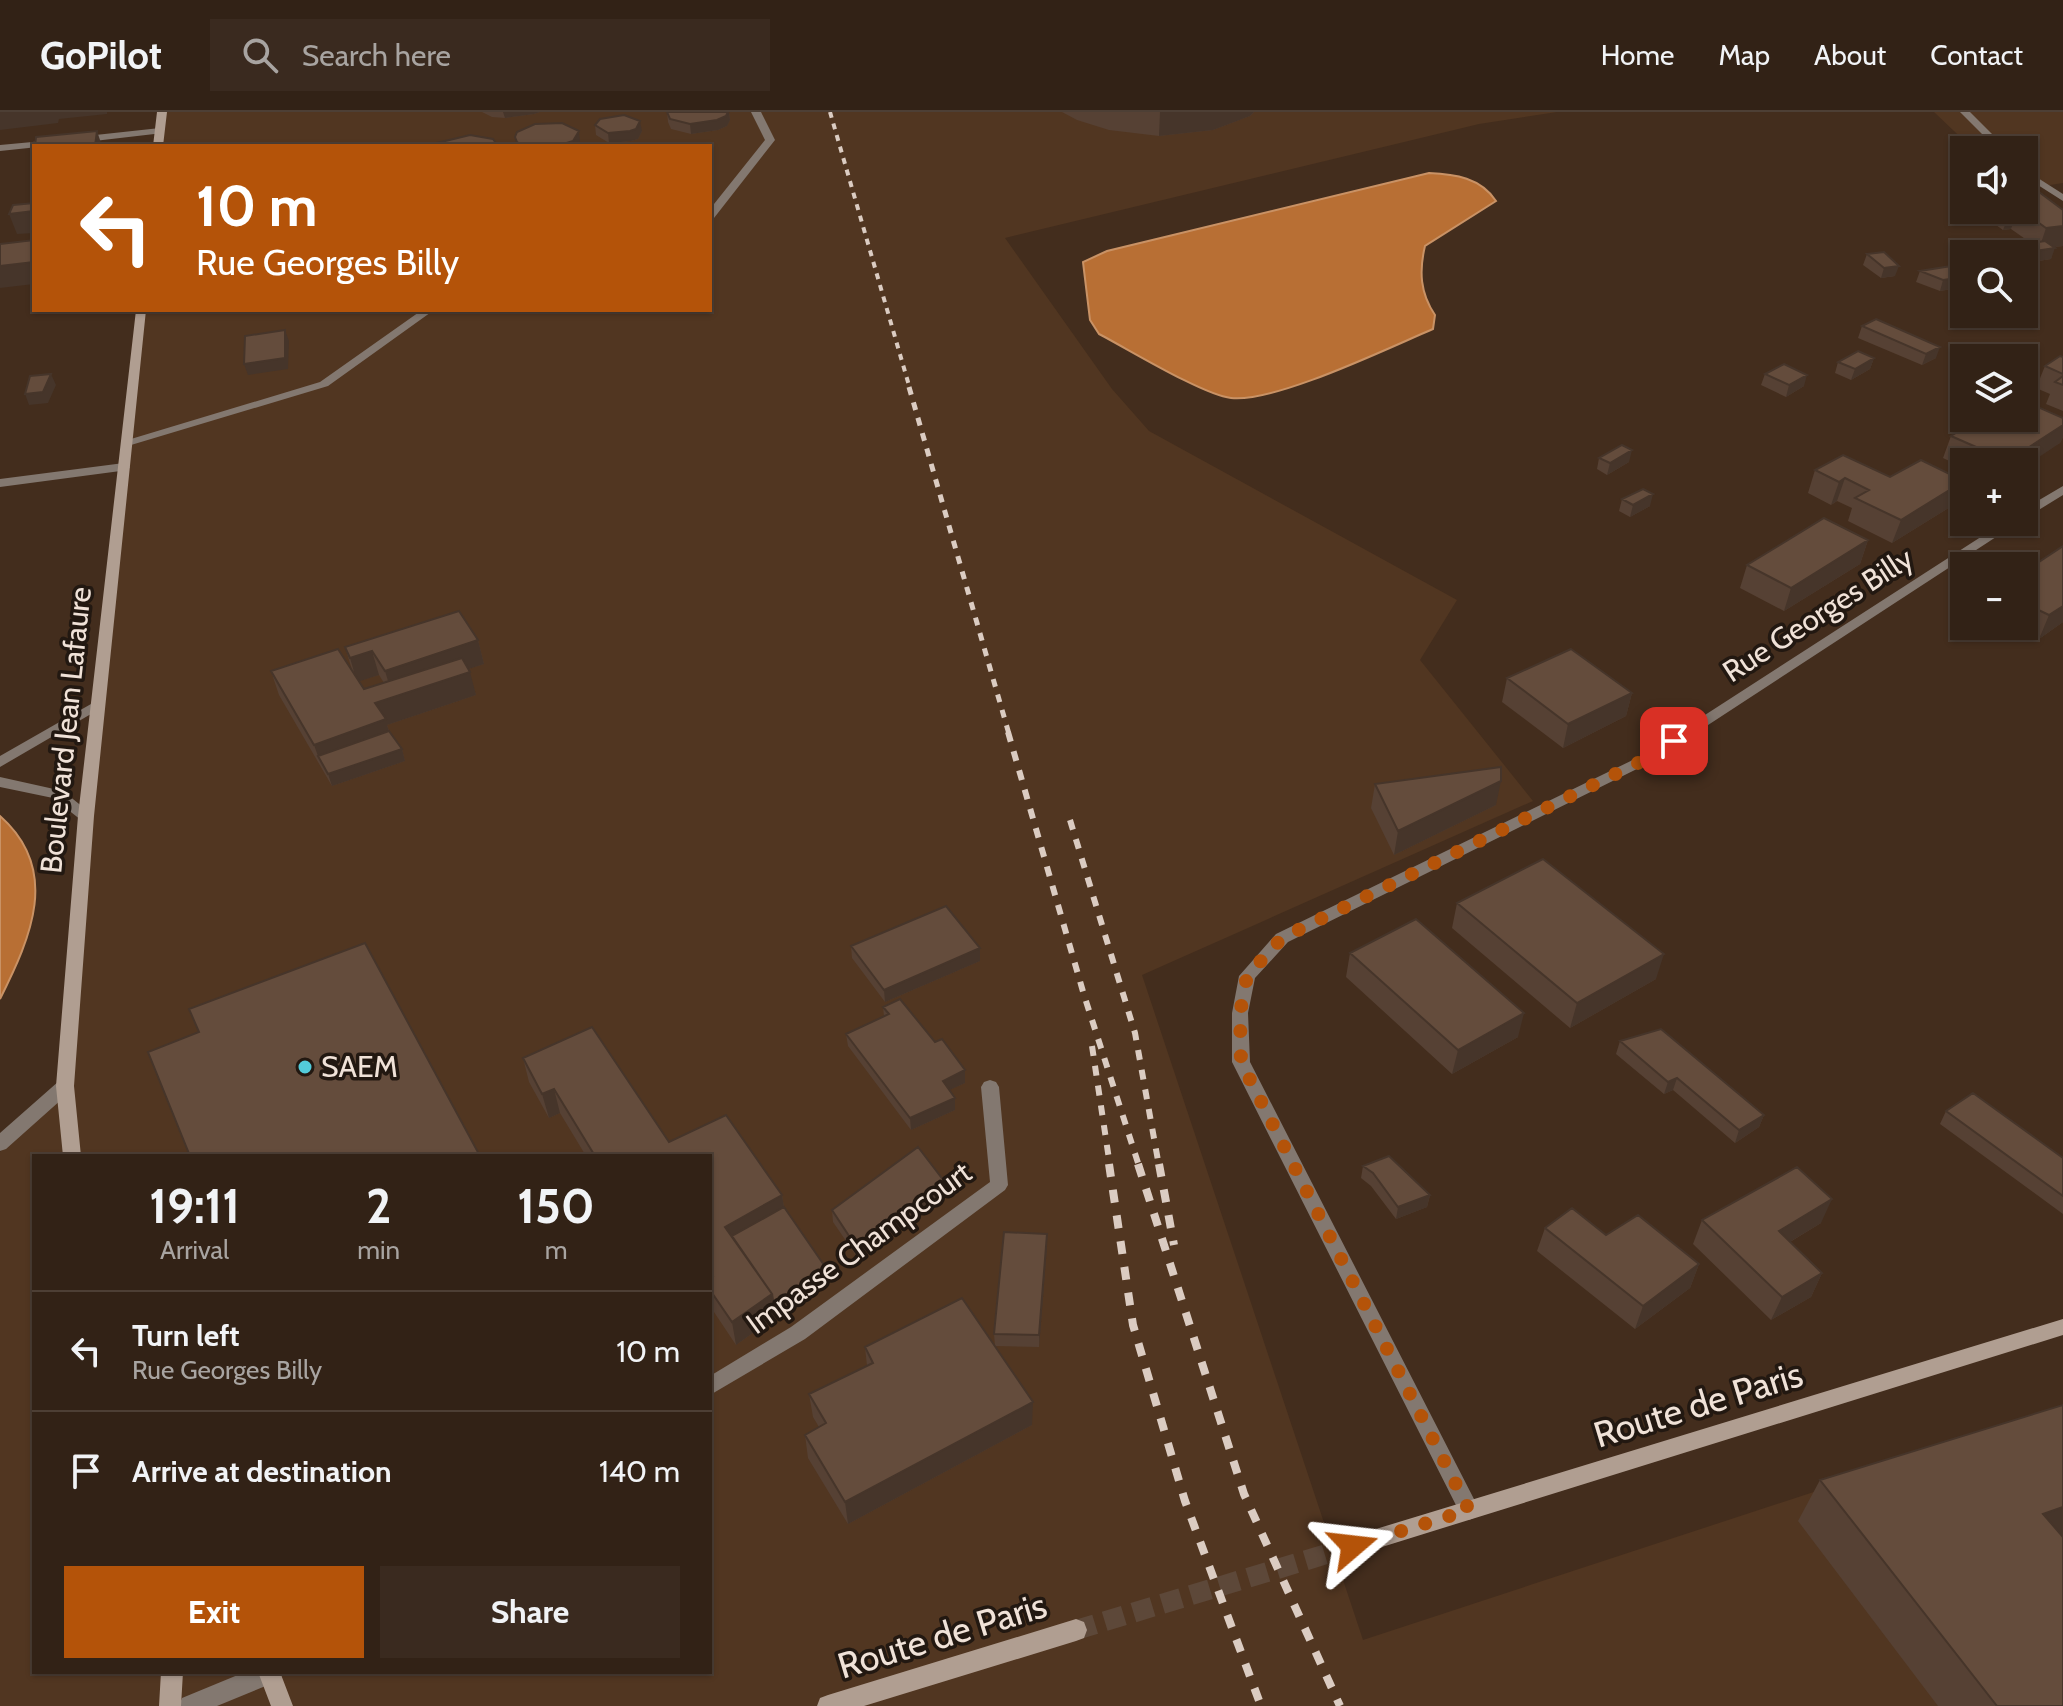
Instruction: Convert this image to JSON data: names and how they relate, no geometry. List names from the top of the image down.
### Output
{
  "streets": {
    "main road": ["Boulevard Jean Lafaure", "Route de Paris"],
    "street": ["Rue Georges Billy", "Impasse Champcourt"]
  },
  "crossings": [
    ["Rue Georges Billy", "Route de Paris"]
  ],
  "places": ["SAEM"],
  "page": {
    "header": "GoPilot",
    "search": "Search here",
    "nav": [
      "Home",
      "Map",
      "About",
      "Contact"
    ],
    "map_buttons": ["+", "−"],
    "turn": ["10 m", "Rue Georges Billy"],
    "eta": [
      "19:11",
      "Arrival",
      "2",
      "min",
      "150",
      "m"
    ],
    "list": [
      {
        "name": "Turn left",
        "note": "Rue Georges Billy",
        "value": "10 m"
      },
      {
        "name": "Arrive at destination",
        "value": "140 m"
      }
    ],
    "buttons": ["Exit", "Share"]
  }
}
